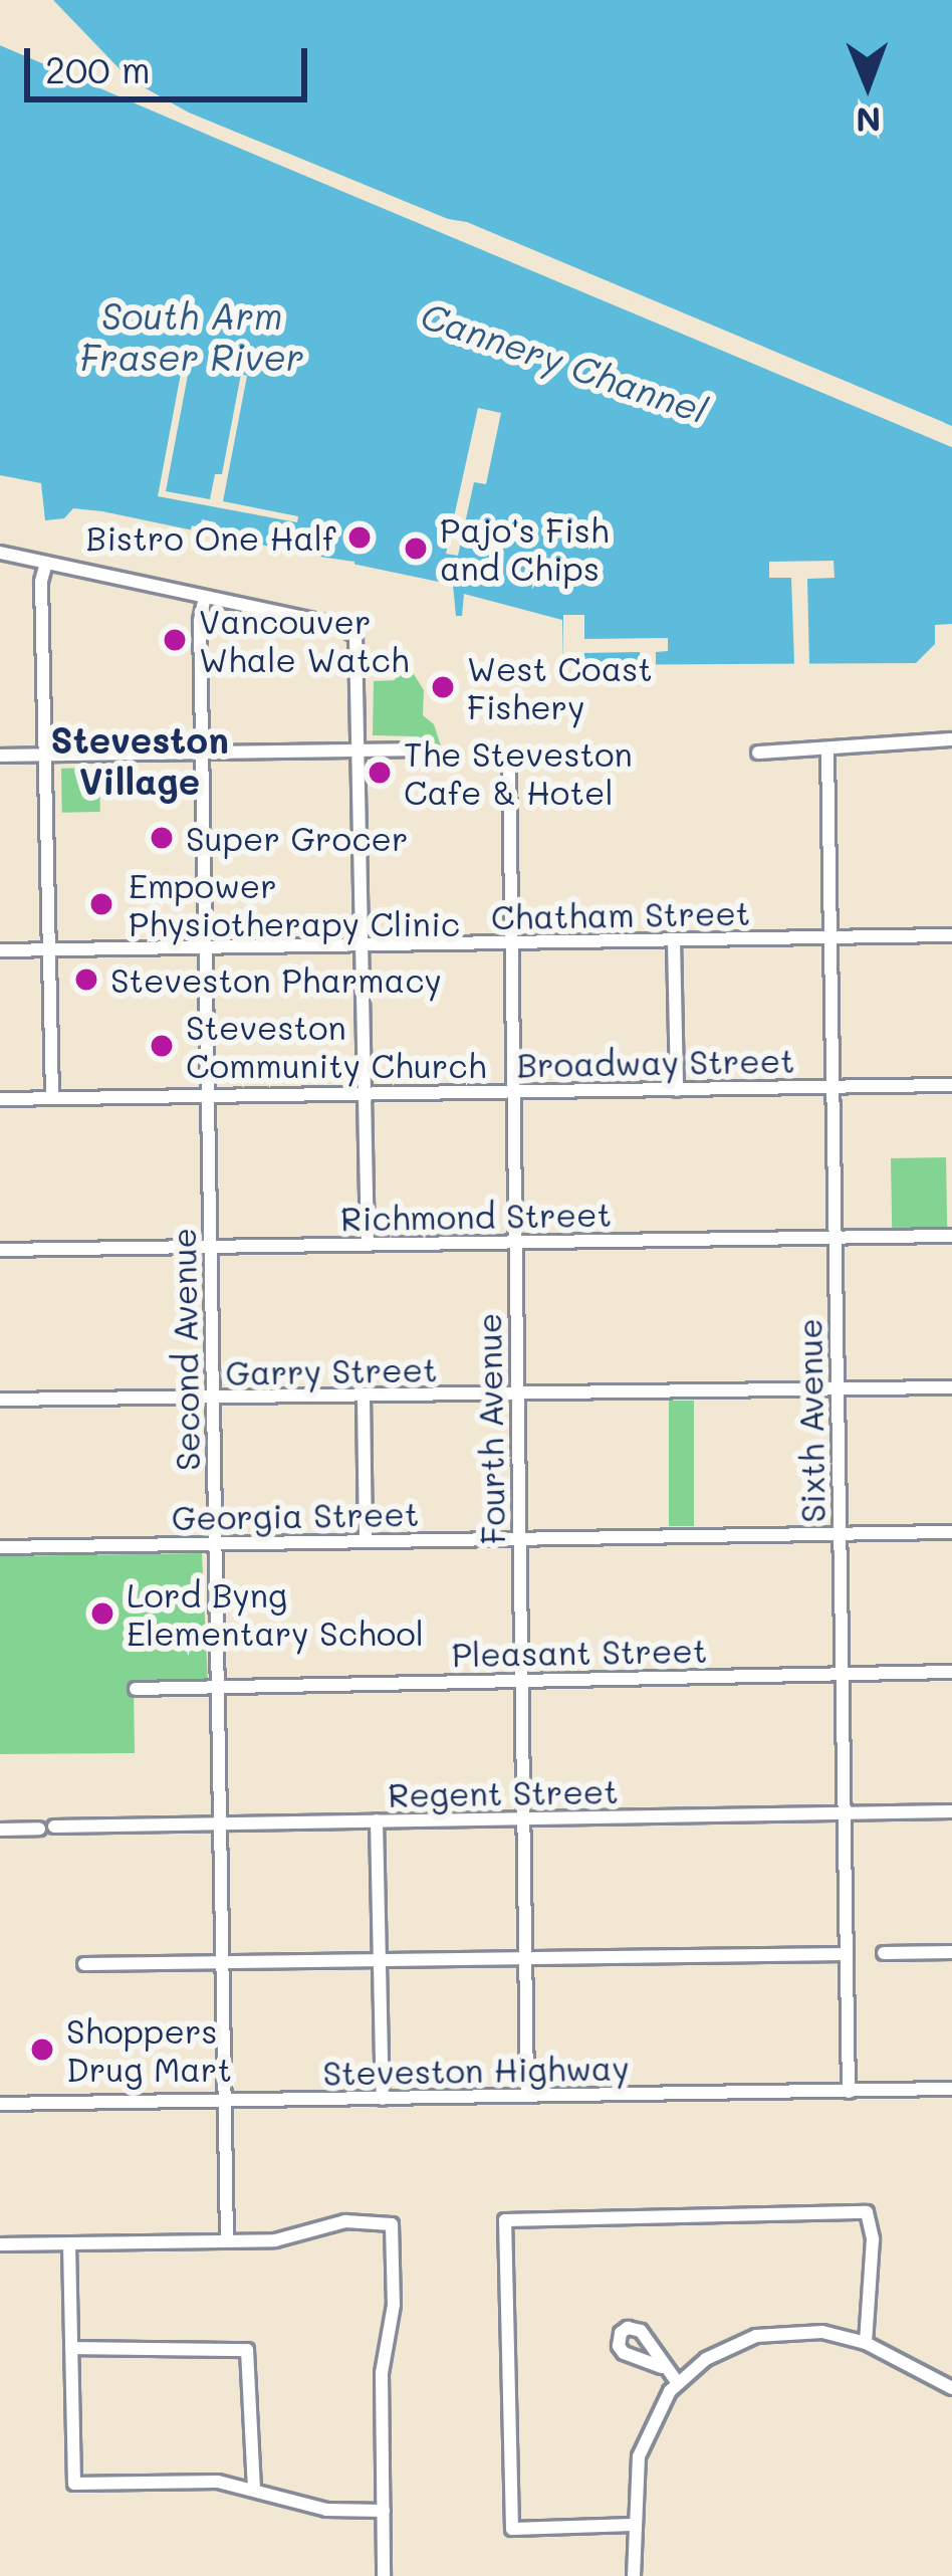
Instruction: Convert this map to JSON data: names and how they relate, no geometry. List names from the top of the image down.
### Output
{
  "streets": {
    "street": [
      "Chatham Street",
      "Broadway Street",
      "Richmond Street",
      "Second Avenue",
      "Garry Street",
      "Sixth Avenue",
      "Fourth Avenue",
      "Georgia Street",
      "Pleasant Street",
      "Regent Street",
      "Steveston Highway"
    ]
  },
  "crossings": [
    ["Chatham Street", "Second Avenue"],
    ["Chatham Street", "Sixth Avenue"],
    ["Chatham Street", "Fourth Avenue"],
    ["Broadway Street", "Second Avenue"],
    ["Broadway Street", "Sixth Avenue"],
    ["Broadway Street", "Fourth Avenue"],
    ["Richmond Street", "Second Avenue"],
    ["Richmond Street", "Sixth Avenue"],
    ["Richmond Street", "Fourth Avenue"],
    ["Second Avenue", "Garry Street"],
    ["Second Avenue", "Georgia Street"],
    ["Second Avenue", "Pleasant Street"],
    ["Second Avenue", "Regent Street"],
    ["Second Avenue", "Steveston Highway"],
    ["Garry Street", "Sixth Avenue"],
    ["Garry Street", "Fourth Avenue"],
    ["Sixth Avenue", "Georgia Street"],
    ["Sixth Avenue", "Pleasant Street"],
    ["Sixth Avenue", "Regent Street"],
    ["Sixth Avenue", "Steveston Highway"],
    ["Fourth Avenue", "Georgia Street"],
    ["Fourth Avenue", "Pleasant Street"],
    ["Fourth Avenue", "Regent Street"],
    ["Fourth Avenue", "Steveston Highway"]
  ],
  "districts": ["Steveston Village"],
  "water": ["South Arm Fraser River", "Cannery Channel"],
  "places": [
    "Bistro One Half",
    "Pajo's Fish and Chips",
    "Vancouver Whale Watch",
    "West Coast Fishery",
    "The Steveston Cafe & Hotel",
    "Super Grocer",
    "Empower Physiotherapy Clinic",
    "Steveston Pharmacy",
    "Steveston Community Church",
    "Lord Byng Elementary School",
    "Shoppers Drug Mart"
  ],
  "scale_bar": "200 m",
  "north": "bottom"
}
